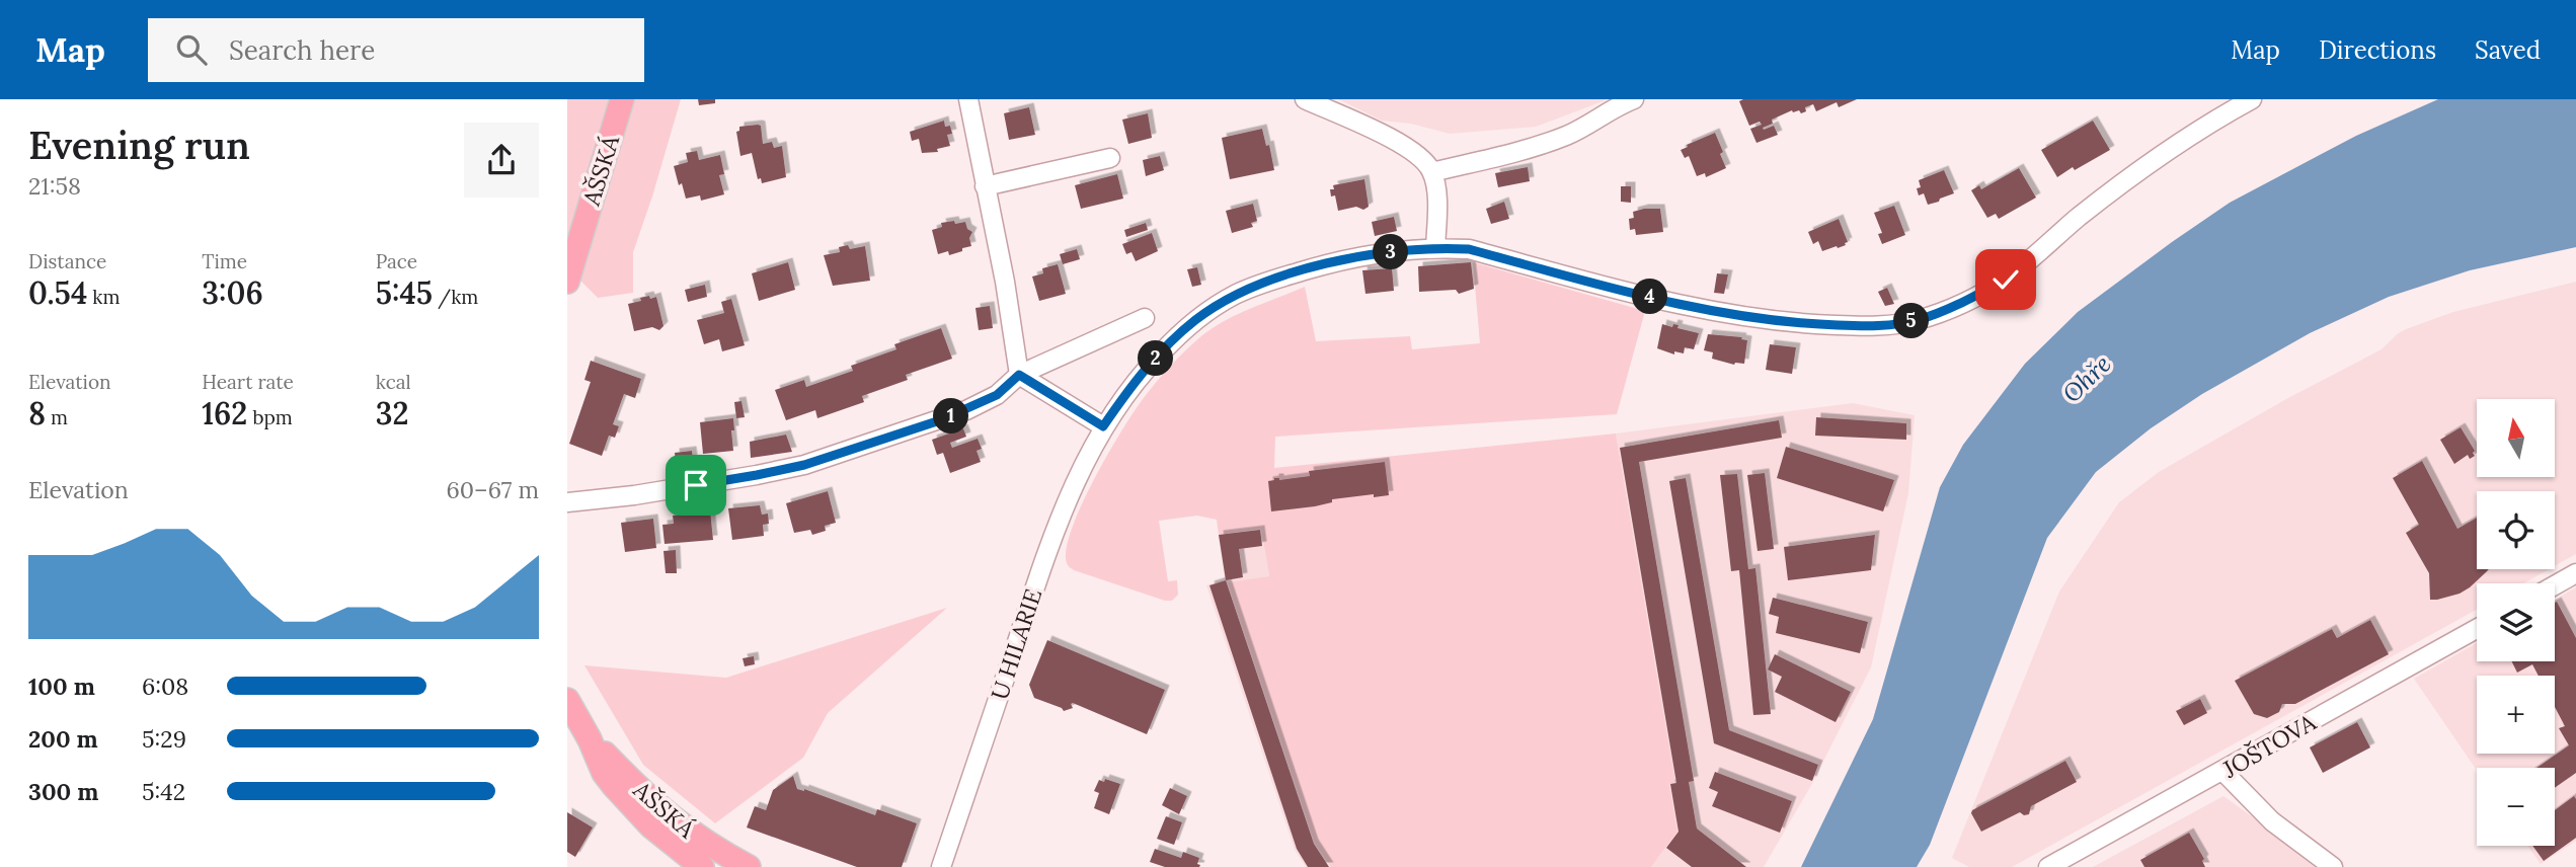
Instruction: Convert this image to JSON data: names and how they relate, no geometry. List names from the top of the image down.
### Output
{
  "streets": {
    "main road": ["AŠSKÁ"],
    "street": ["U HILARIE", "JOŠTOVA"]
  },
  "water": ["Ohře"],
  "north": "top",
  "page": {
    "header": "Map",
    "search": "Search here",
    "nav": ["Map", "Directions", "Saved"],
    "heading": ["Evening run", "21:58"],
    "stats": [
      ["Distance", "0.54 km"],
      ["Time", "3:06"],
      ["Pace", "5:45 /km"],
      ["Elevation", "8 m"],
      ["Heart rate", "162 bpm"],
      ["kcal", "32"]
    ],
    "pins": [
      "3",
      "4",
      "5",
      "2",
      "1"
    ],
    "map_buttons": ["+", "−"],
    "chart": ["Elevation", "60–67 m"],
    "list": [
      {
        "name": "100 m",
        "note": "6:08"
      },
      {
        "name": "200 m",
        "note": "5:29"
      },
      {
        "name": "300 m",
        "note": "5:42"
      }
    ]
  }
}
